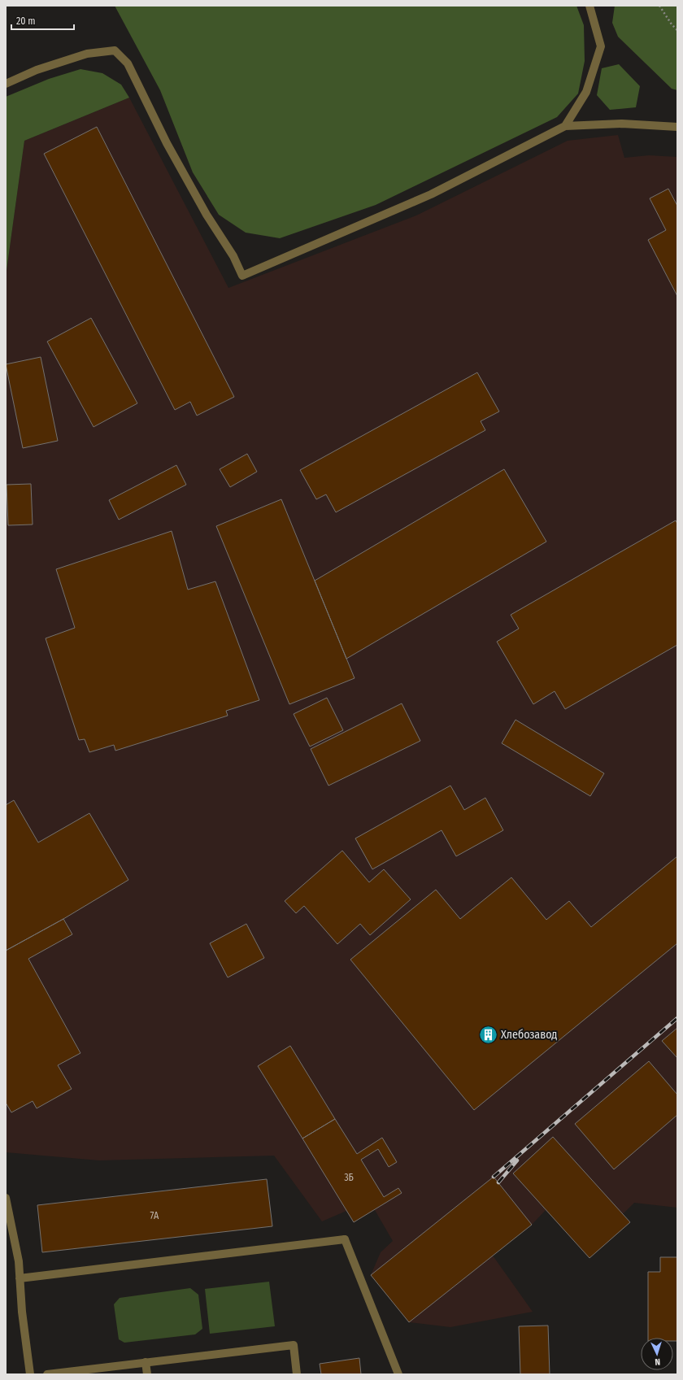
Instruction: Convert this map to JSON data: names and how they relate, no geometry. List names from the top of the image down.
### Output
{
  "places": {
    "building": ["Хлебозавод"]
  },
  "house_numbers": ["3Б", "7А"],
  "scale_bar": "20 m",
  "north": "bottom"
}
